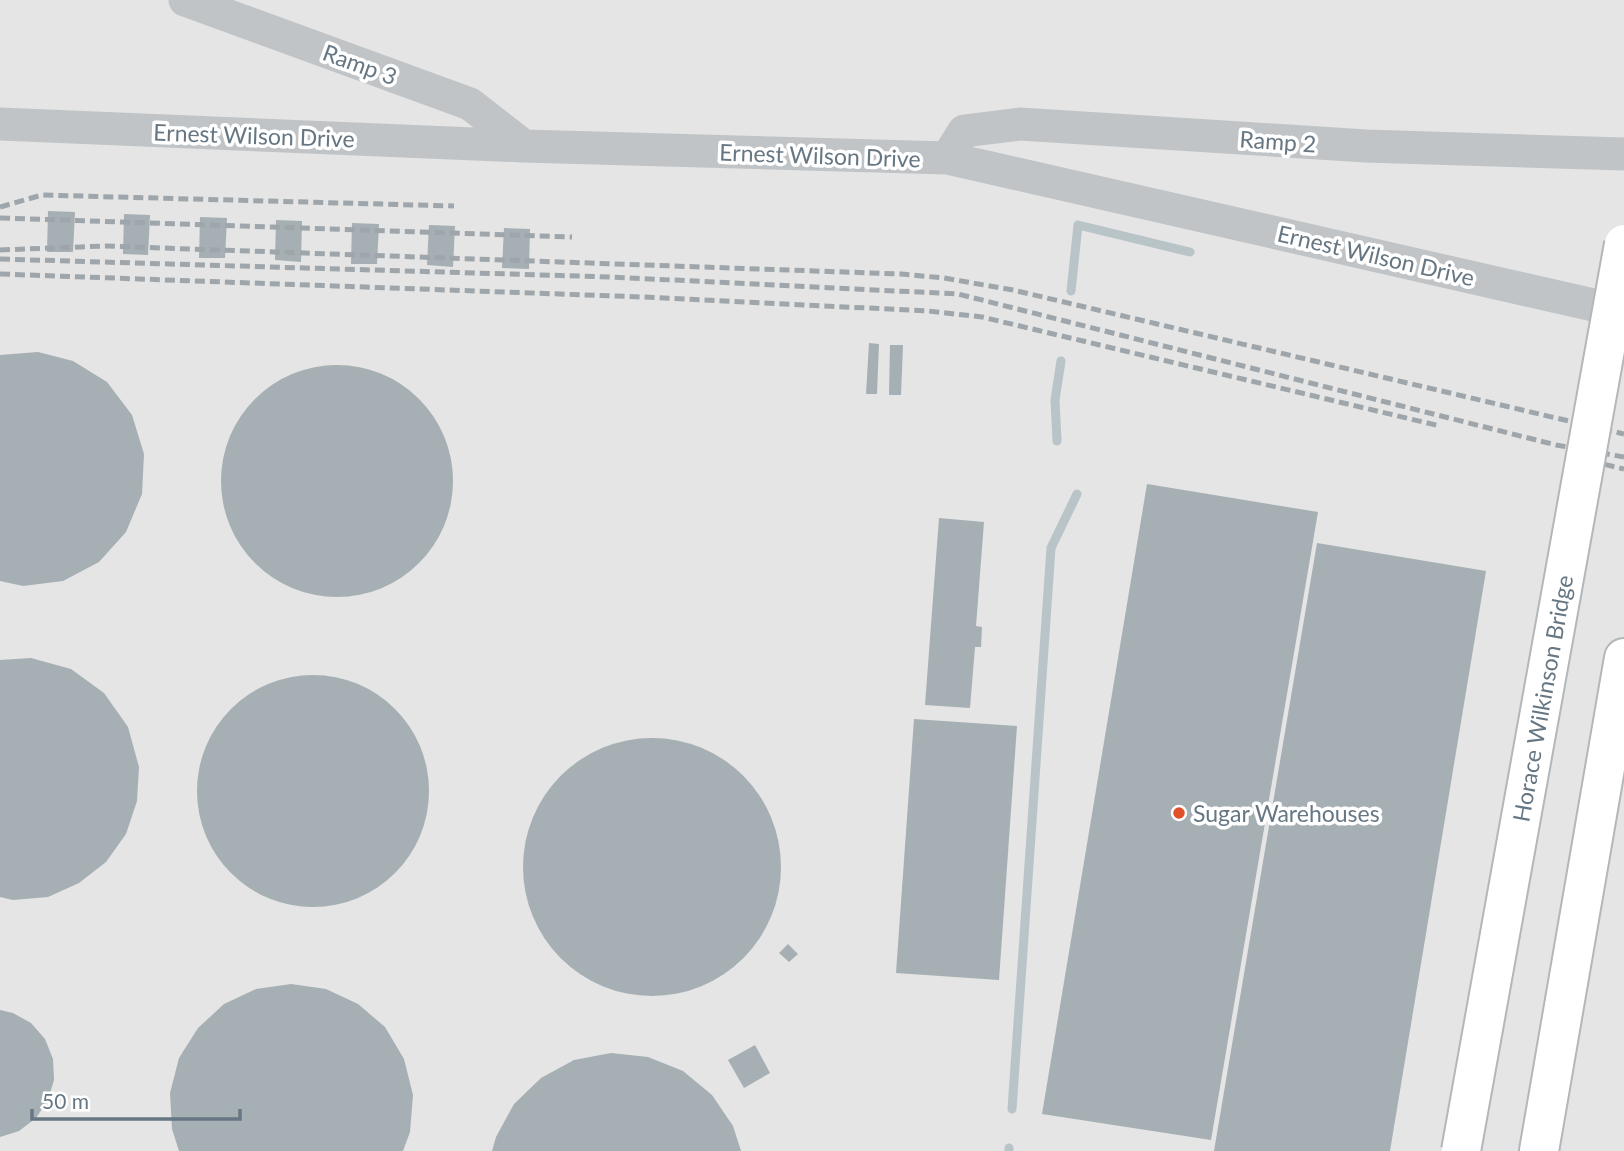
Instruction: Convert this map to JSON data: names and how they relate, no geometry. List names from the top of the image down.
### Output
{
  "streets": {
    "highway": ["Horace Wilkinson Bridge"],
    "lane": ["Ramp 3", "Ernest Wilson Drive", "Ramp 2"]
  },
  "crossings": [
    ["Ramp 3", "Ernest Wilson Drive"],
    ["Ernest Wilson Drive", "Ramp 2"]
  ],
  "places": ["Sugar Warehouses"],
  "scale_bar": "50 m"
}
